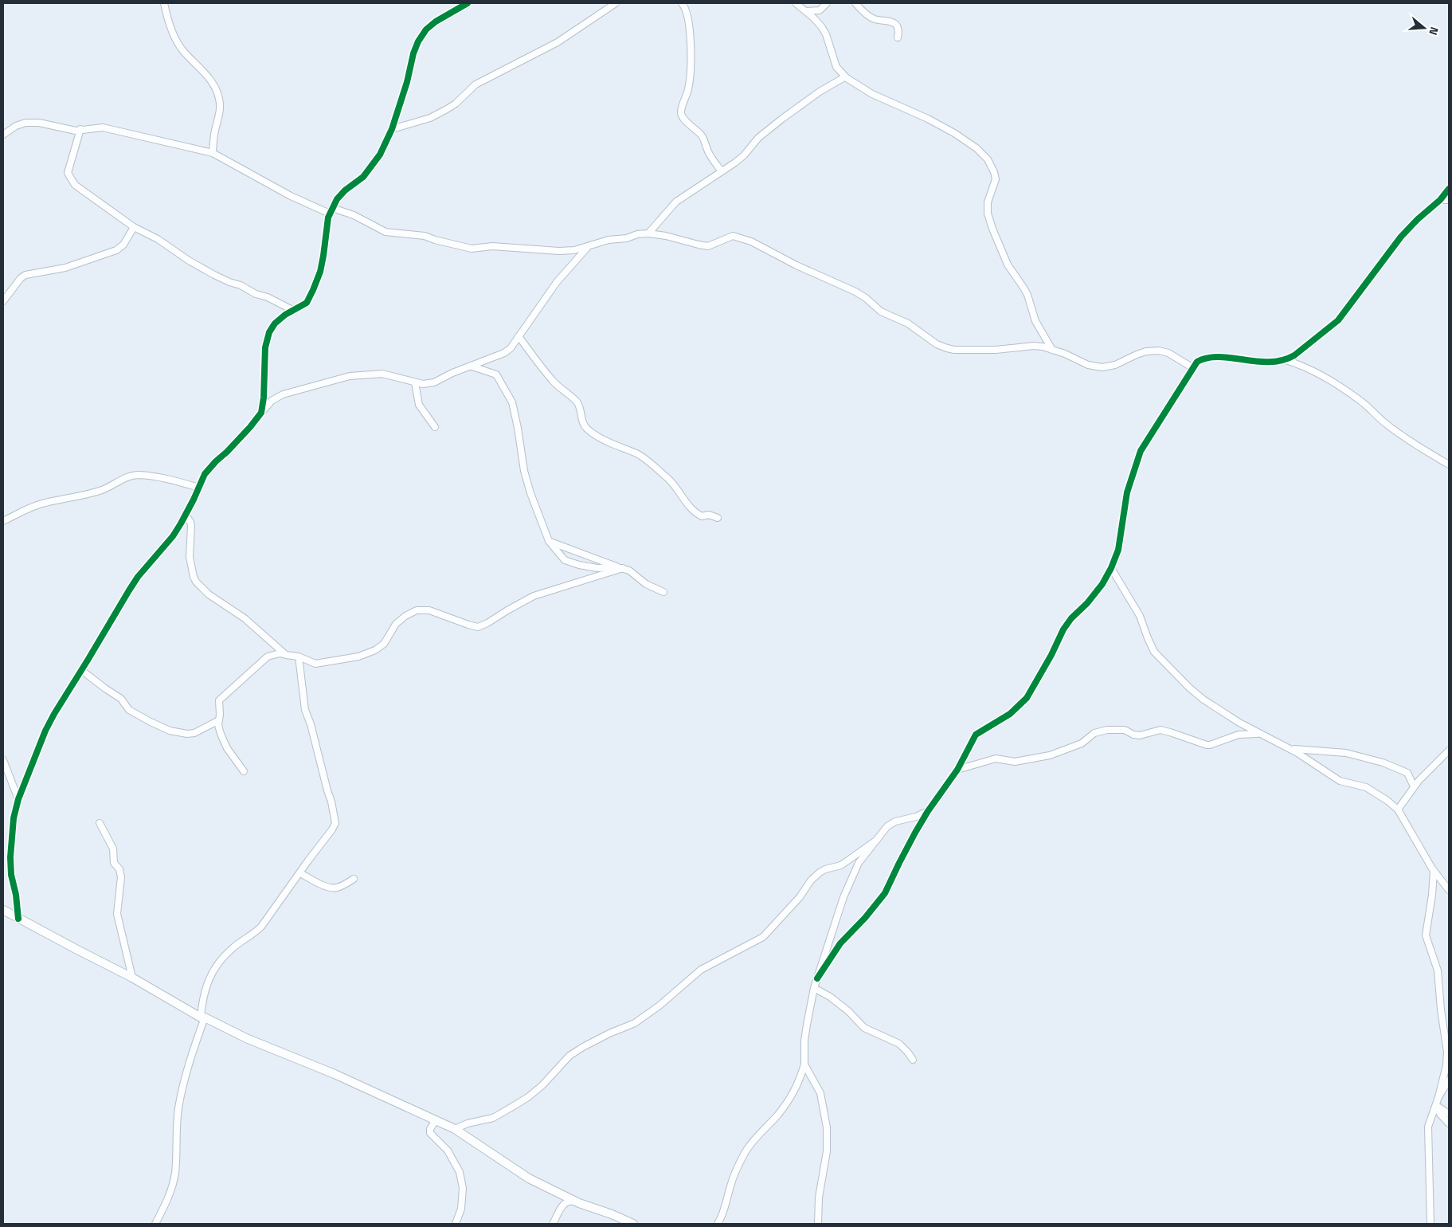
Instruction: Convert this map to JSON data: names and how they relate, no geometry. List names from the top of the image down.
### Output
{
  "north": "right"
}
